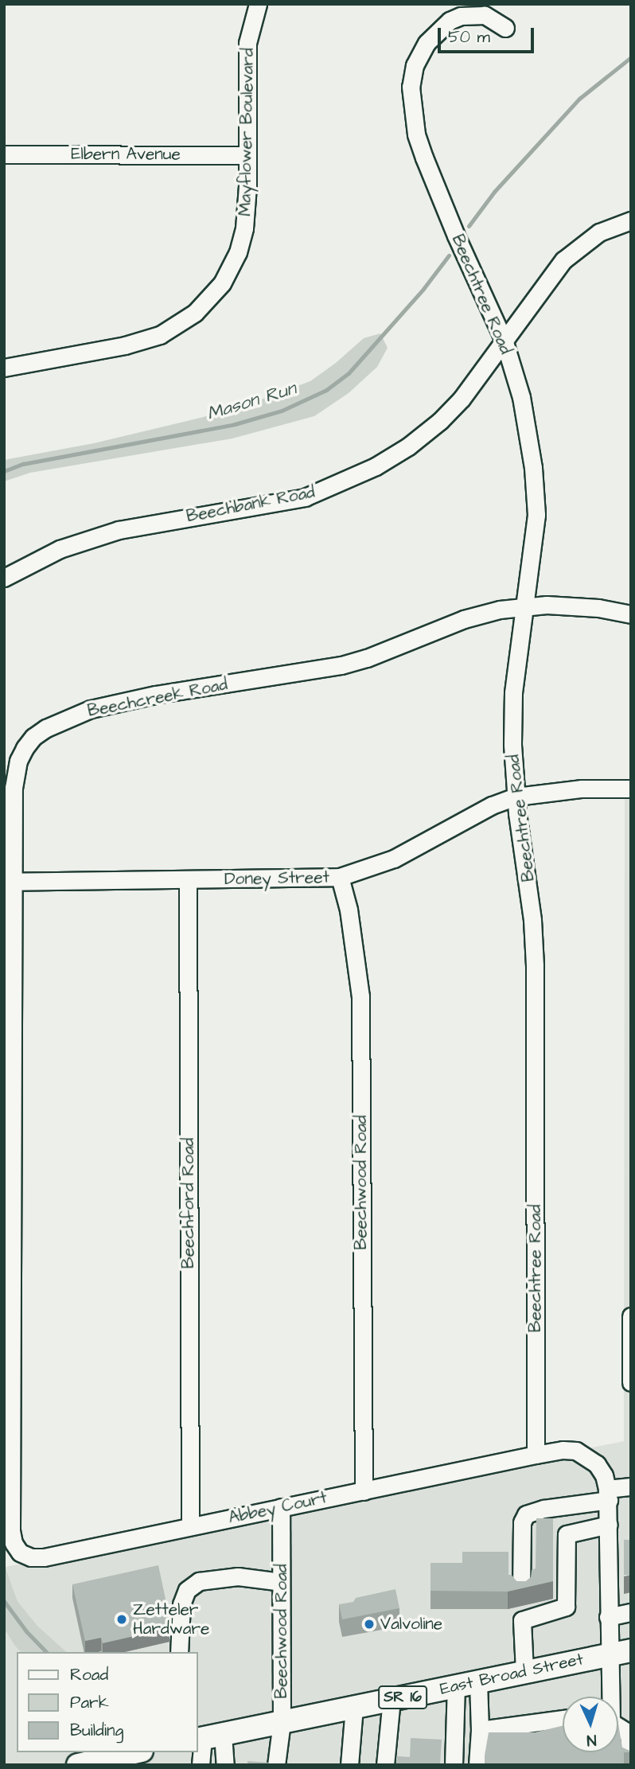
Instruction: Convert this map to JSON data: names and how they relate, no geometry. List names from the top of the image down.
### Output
{
  "streets": {
    "main road": ["East Broad Street", "SR 16"],
    "street": [
      "Mayflower Boulevard",
      "Elbern Avenue",
      "Beechtree Road",
      "Beechbank Road",
      "Beechcreek Road",
      "Doney Street",
      "Beechwood Road",
      "Beechford Road",
      "Abbey Court"
    ]
  },
  "crossings": [
    ["Mayflower Boulevard", "Elbern Avenue"],
    ["Beechtree Road", "Beechbank Road"],
    ["Beechtree Road", "Beechcreek Road"],
    ["Beechtree Road", "Doney Street"],
    ["Beechtree Road", "Abbey Court"],
    ["Beechcreek Road", "Doney Street"],
    ["Beechcreek Road", "Abbey Court"],
    ["Doney Street", "Beechwood Road"],
    ["Doney Street", "Beechford Road"],
    ["Beechwood Road", "Abbey Court"],
    ["Beechwood Road", "East Broad Street"],
    ["Beechford Road", "Abbey Court"]
  ],
  "water": ["Mason Run"],
  "places": ["Zetteler Hardware", "Valvoline"],
  "legend": ["Road", "Park", "Building"],
  "scale_bar": "50 m",
  "north": "bottom"
}
